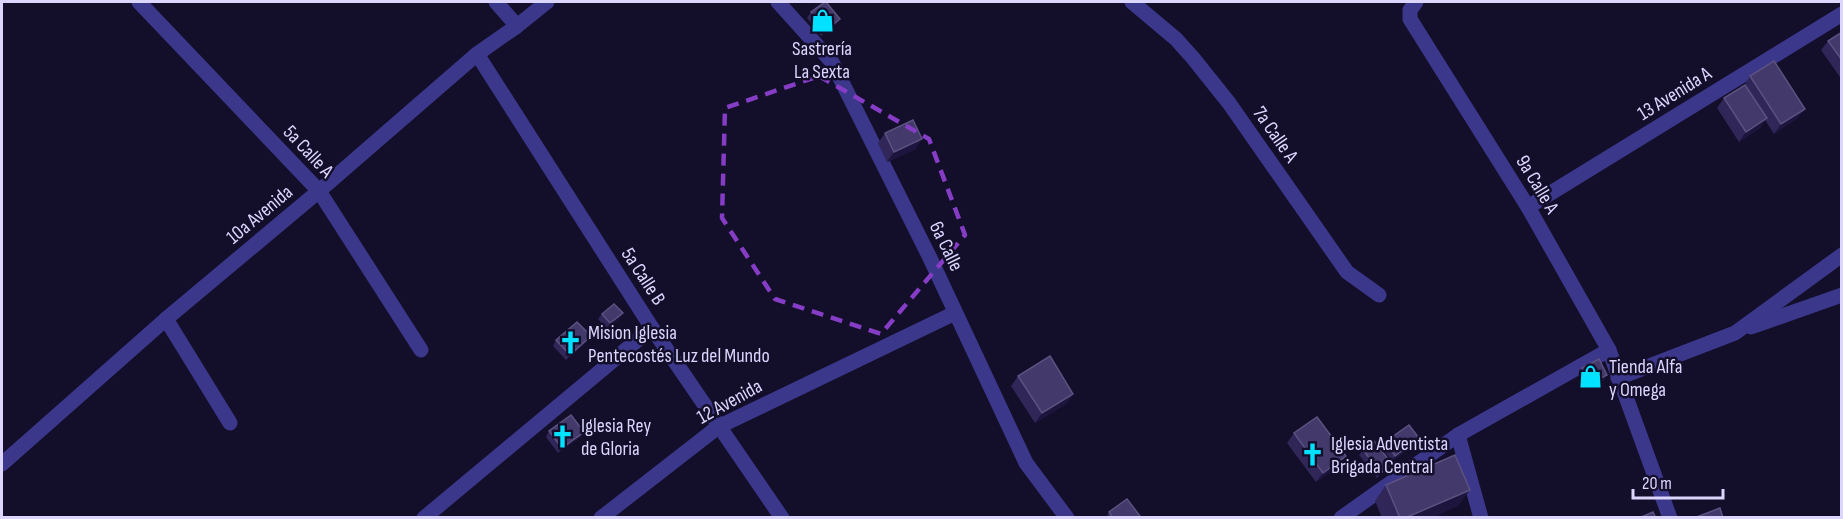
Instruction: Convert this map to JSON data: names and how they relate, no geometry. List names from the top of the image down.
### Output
{
  "streets": {
    "street": [
      "13 Avenida A",
      "7a Calle A",
      "5a Calle A",
      "9a Calle A",
      "10a Avenida",
      "6a Calle",
      "5a Calle B",
      "12 Avenida"
    ]
  },
  "crossings": [
    ["13 Avenida A", "9a Calle A"],
    ["5a Calle A", "10a Avenida"],
    ["10a Avenida", "5a Calle B"],
    ["6a Calle", "12 Avenida"],
    ["5a Calle B", "12 Avenida"]
  ],
  "places": {
    "shop": ["Sastrería La Sexta", "Tienda Alfa y Omega"],
    "church": ["Mision Iglesia Pentecostés Luz del Mundo", "Iglesia Rey de Gloria", "Iglesia Adventista Brigada Central"]
  },
  "scale_bar": "20 m"
}
